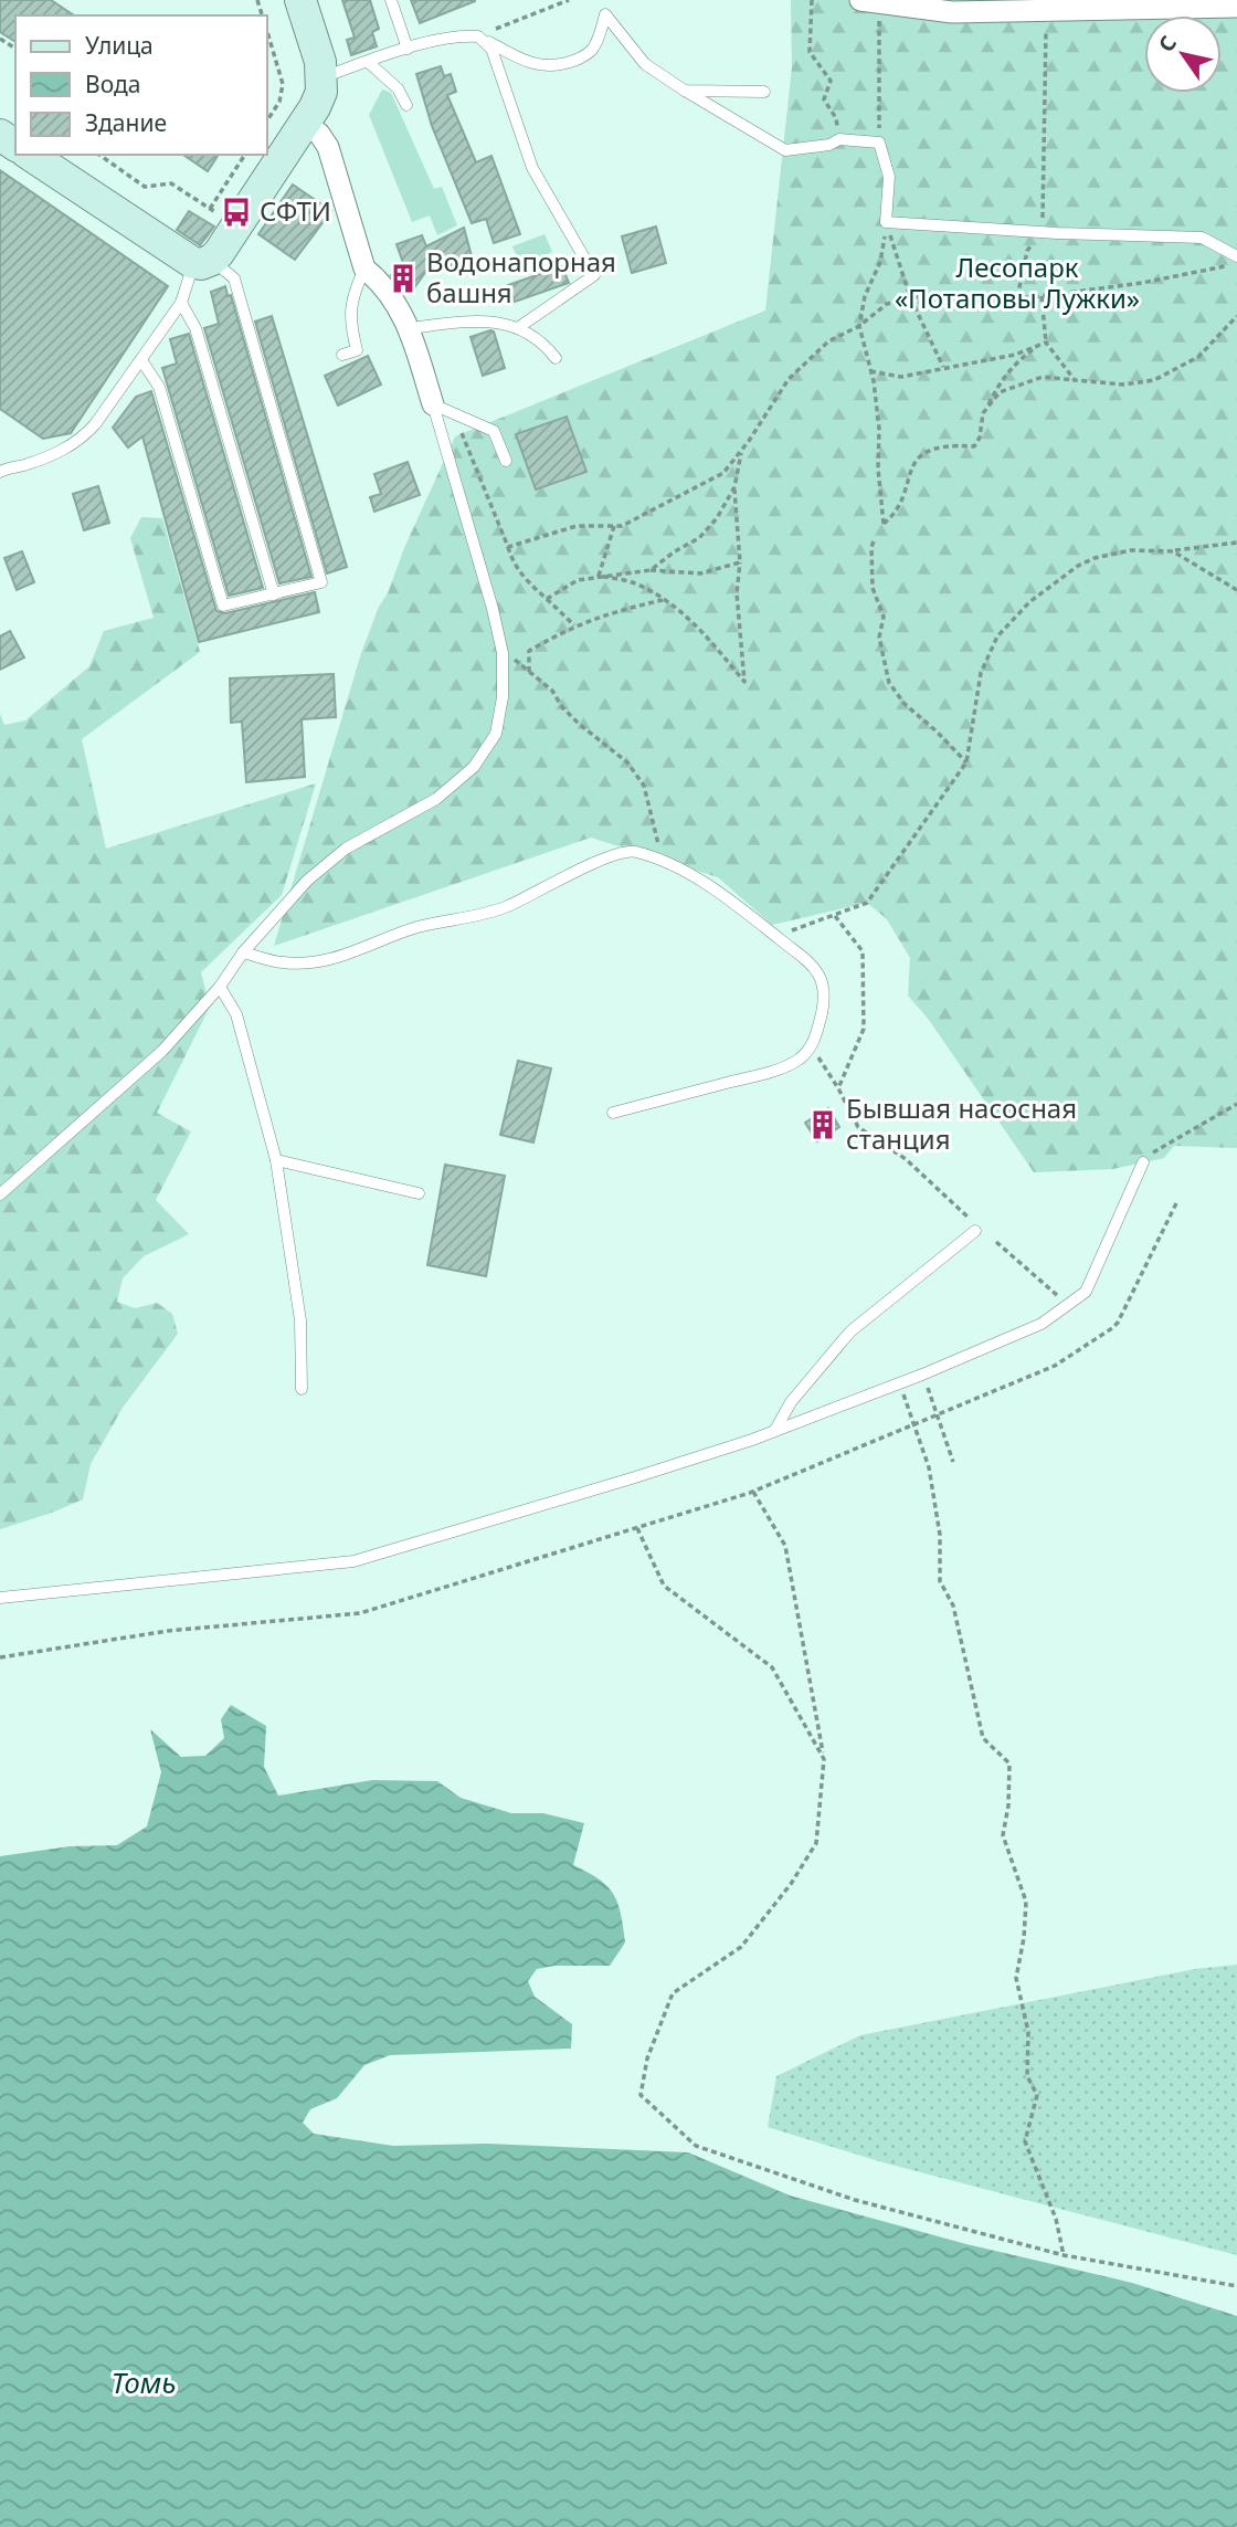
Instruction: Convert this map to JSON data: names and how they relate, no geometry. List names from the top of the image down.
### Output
{
  "water": ["Томь"],
  "parks": ["Лесопарк «Потаповы Лужки»"],
  "places": {
    "bus stop": ["СФТИ"],
    "building": ["Водонапорная башня", "Бывшая насосная станция"]
  },
  "legend": ["Улица", "Вода", "Здание"],
  "north": "top left"
}
